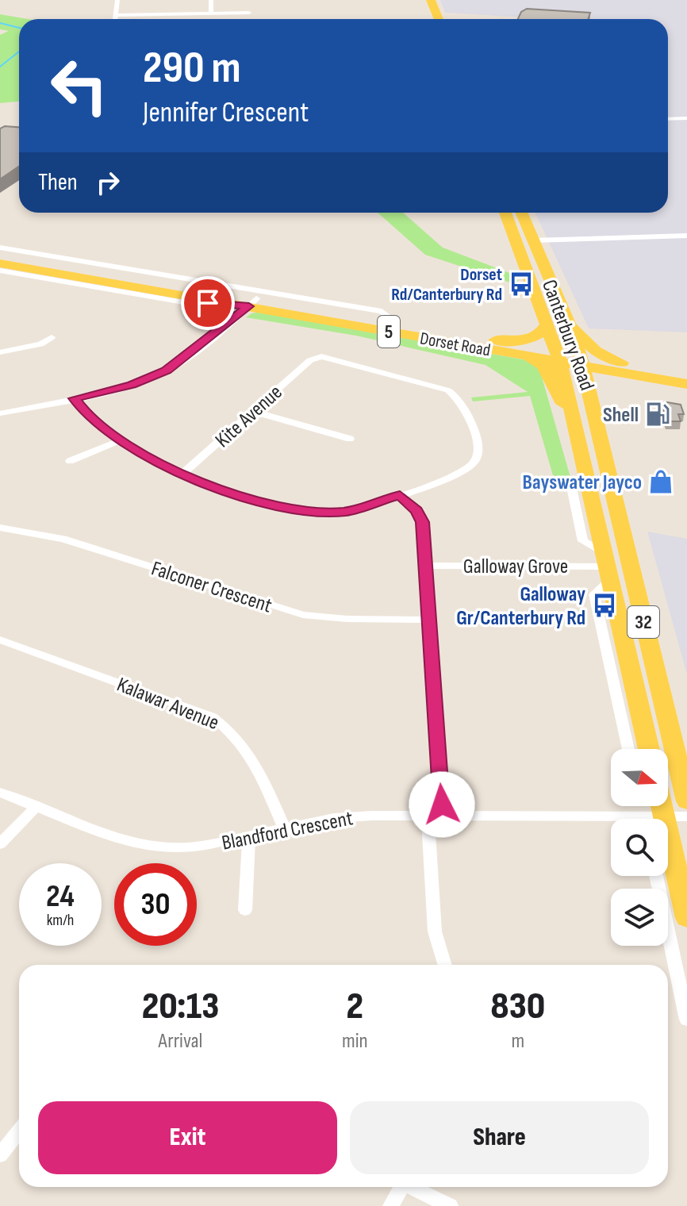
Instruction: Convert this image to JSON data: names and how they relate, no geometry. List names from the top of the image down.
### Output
{
  "streets": {
    "main road": [
      "5",
      "Canterbury Road",
      "Dorset Road",
      "32"
    ],
    "street": [
      "Kite Avenue",
      "Galloway Grove",
      "Falconer Crescent",
      "Kalawar Avenue",
      "Blandford Crescent"
    ]
  },
  "crossings": [
    ["Canterbury Road", "Dorset Road"],
    ["Canterbury Road", "Galloway Grove"],
    ["Kalawar Avenue", "Blandford Crescent"]
  ],
  "places": {
    "bus stop": ["Dorset Rd/Canterbury Rd", "Galloway Gr/Canterbury Rd"],
    "fuel station": ["Shell"],
    "shop": ["Bayswater Jayco"]
  },
  "north": "right",
  "page": {
    "turn": ["290 m", "Jennifer Crescent"],
    "then": "Then",
    "speed": "24 km/h",
    "limit": "30",
    "eta": [
      "20:13",
      "Arrival",
      "2",
      "min",
      "830",
      "m"
    ],
    "buttons": ["Exit", "Share"]
  }
}
